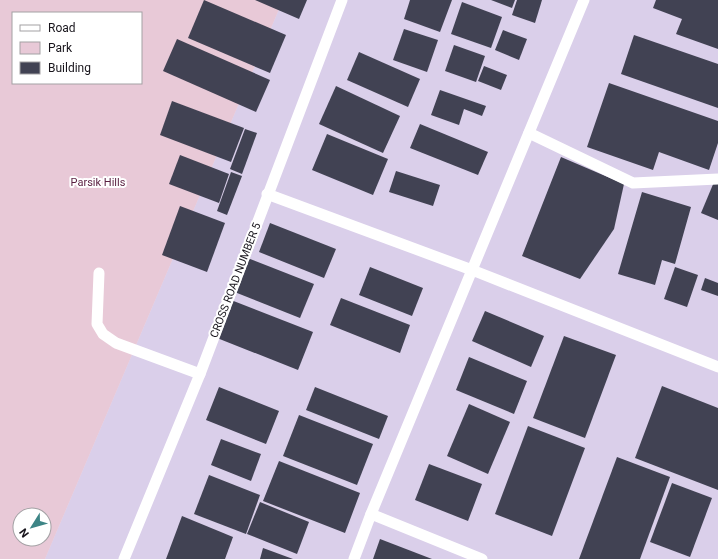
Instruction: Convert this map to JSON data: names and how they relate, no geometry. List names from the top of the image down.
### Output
{
  "streets": {
    "street": ["CROSS ROAD NUMBER 5"]
  },
  "parks": ["Parsik Hills"],
  "legend": ["Road", "Park", "Building"],
  "north": "bottom left"
}
